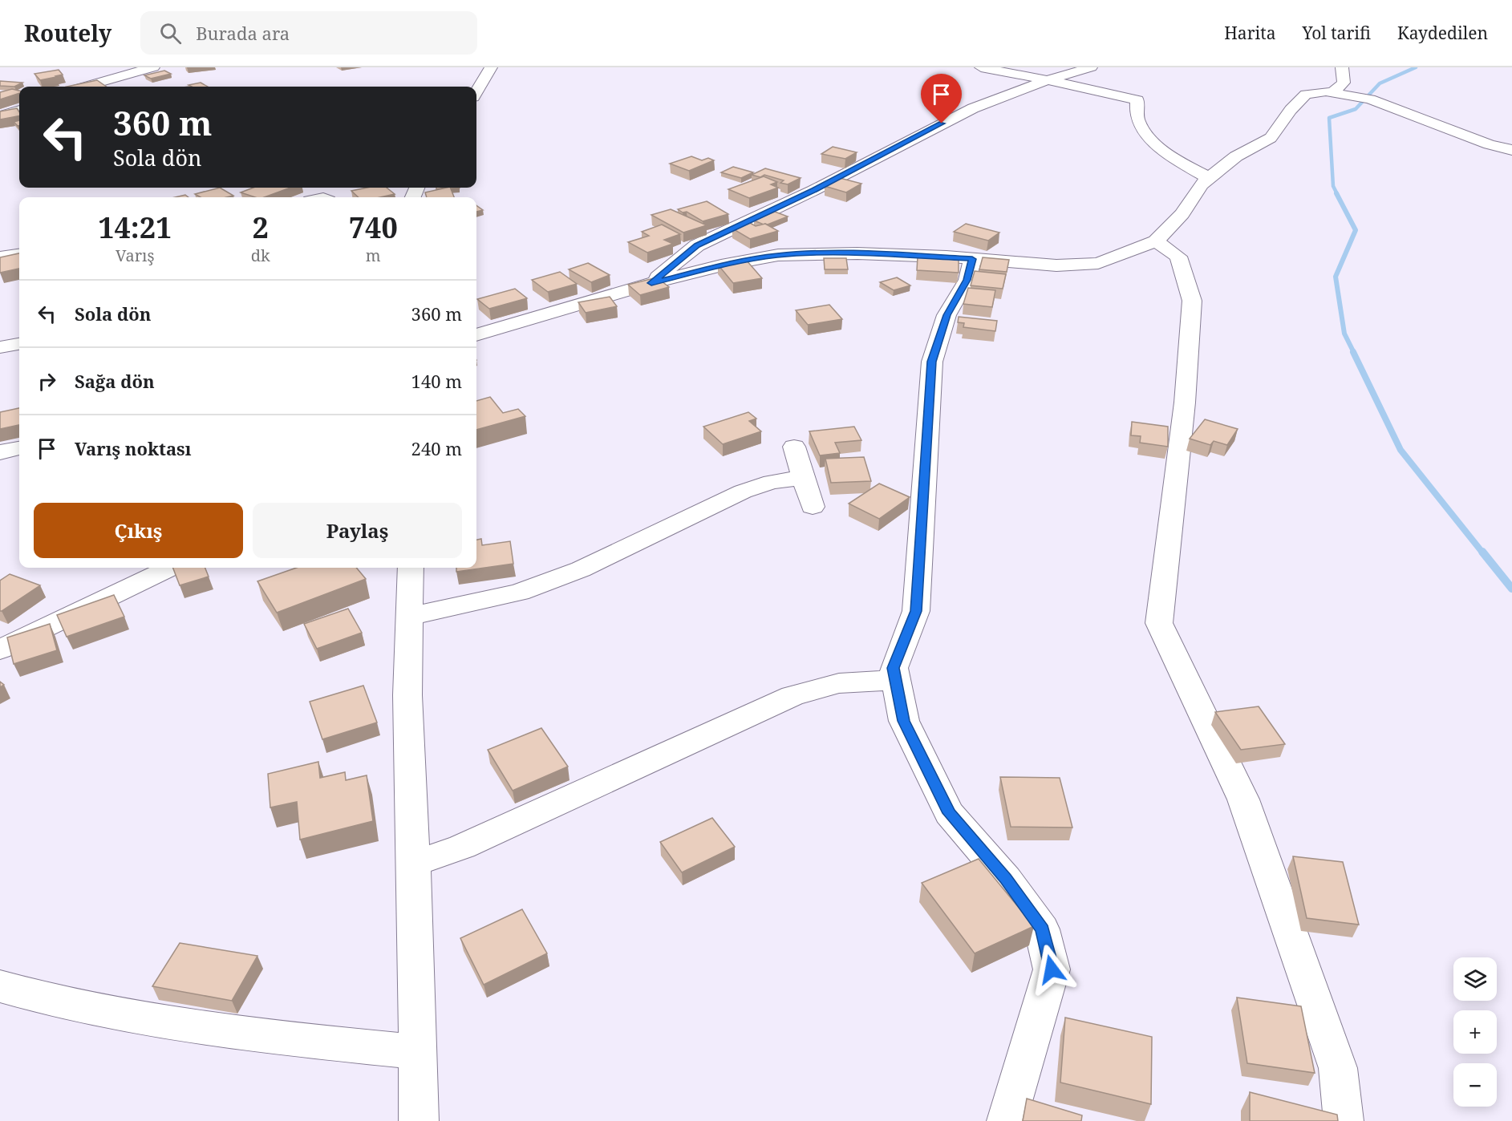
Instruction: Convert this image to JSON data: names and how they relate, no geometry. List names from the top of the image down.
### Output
{
  "page": {
    "header": "Routely",
    "search": "Burada ara",
    "nav": ["Harita", "Yol tarifi", "Kaydedilen"],
    "turn": ["360 m", "Sola dön"],
    "eta": [
      "14:21",
      "Varış",
      "2",
      "dk",
      "740",
      "m"
    ],
    "list": [
      {
        "name": "Sola dön",
        "value": "360 m"
      },
      {
        "name": "Sağa dön",
        "value": "140 m"
      },
      {
        "name": "Varış noktası",
        "value": "240 m"
      }
    ],
    "buttons": ["Çıkış", "Paylaş"],
    "map_buttons": ["+", "−"]
  }
}
